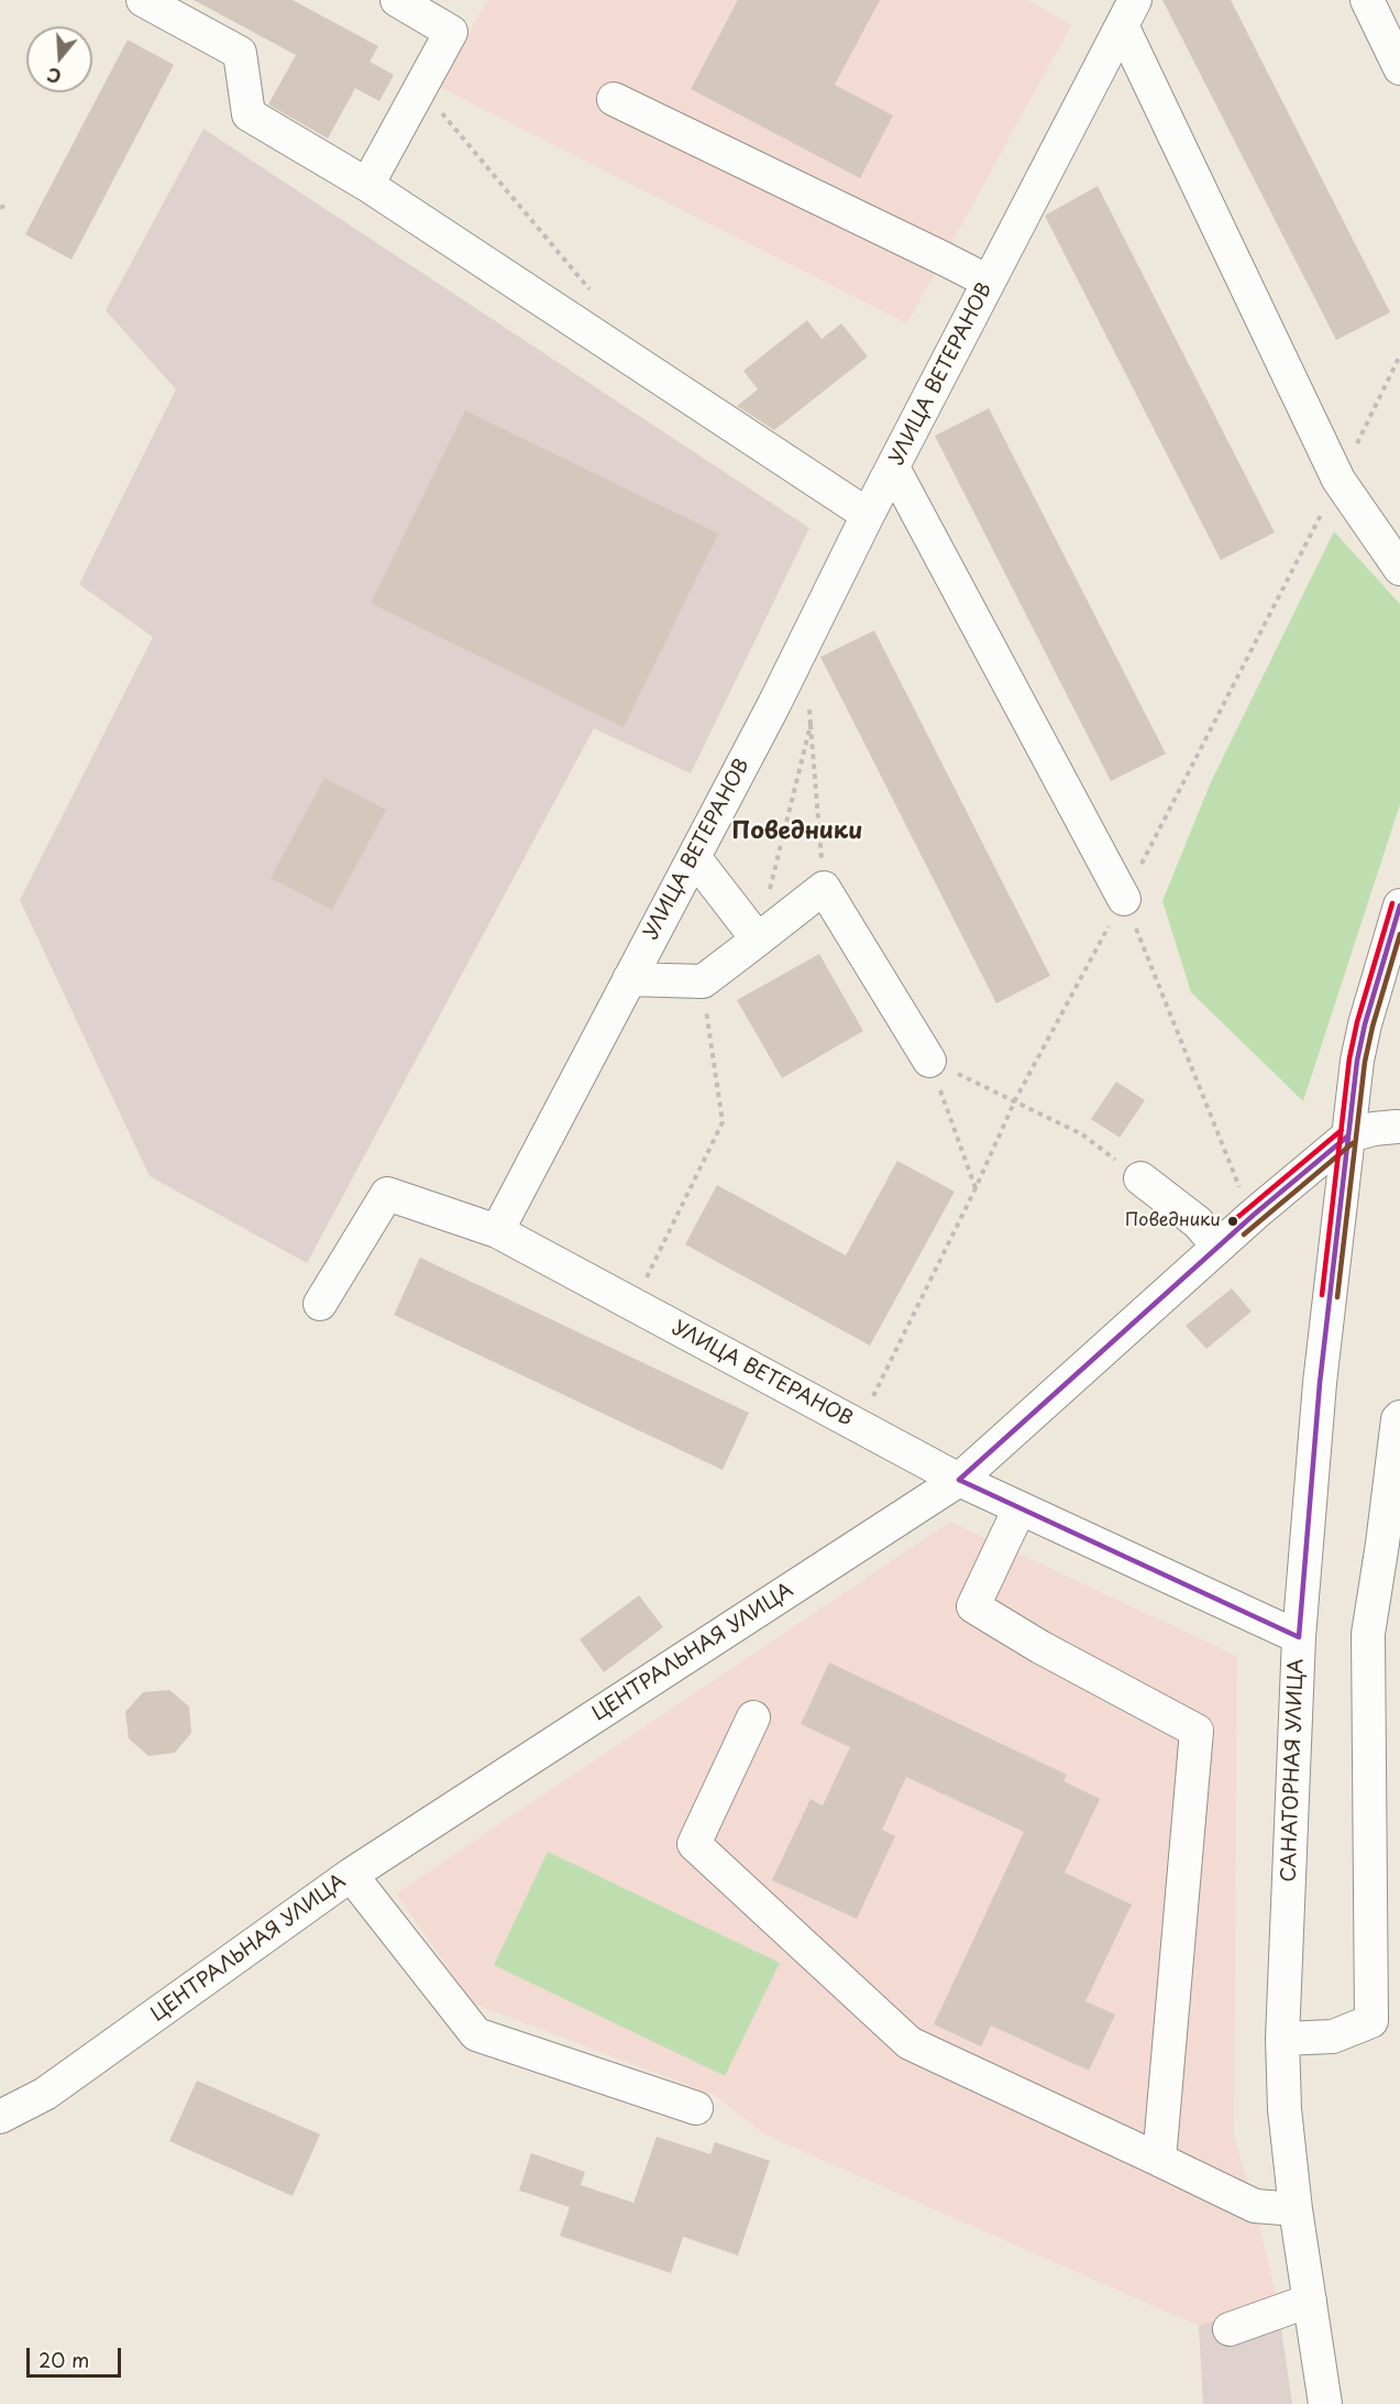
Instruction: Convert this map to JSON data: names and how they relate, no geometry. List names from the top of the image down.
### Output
{
  "streets": {
    "street": ["УЛИЦА ВЕТЕРАНОВ", "ЦЕНТРАЛЬНАЯ УЛИЦА", "САНАТОРНАЯ УЛИЦА"]
  },
  "crossings": [
    ["УЛИЦА ВЕТЕРАНОВ", "ЦЕНТРАЛЬНАЯ УЛИЦА"],
    ["УЛИЦА ВЕТЕРАНОВ", "САНАТОРНАЯ УЛИЦА"],
    ["ЦЕНТРАЛЬНАЯ УЛИЦА", "САНАТОРНАЯ УЛИЦА"]
  ],
  "districts": ["Поведники"],
  "places": ["Поведники"],
  "scale_bar": "20 m",
  "north": "bottom"
}
